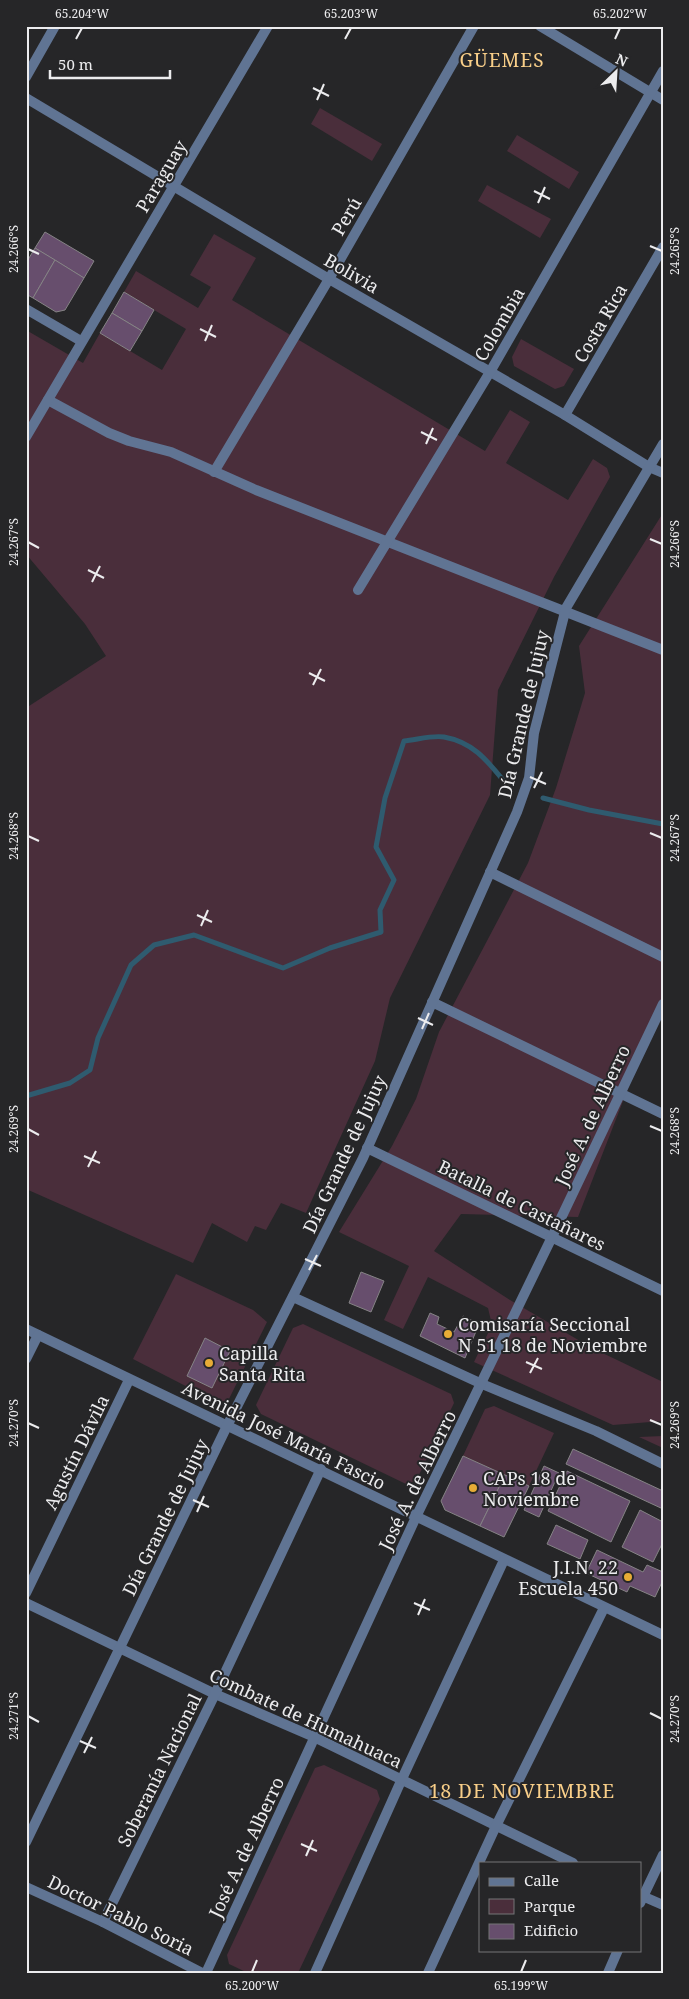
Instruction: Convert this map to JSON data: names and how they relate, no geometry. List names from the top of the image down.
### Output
{
  "streets": {
    "street": [
      "Paraguay",
      "Perú",
      "Bolivia",
      "Costa Rica",
      "Colombia",
      "Día Grande de Jujuy",
      "José A. de Alberro",
      "Batalla de Castañares",
      "Avenida José María Fascio",
      "Agustín Dávila",
      "Combate de Humahuaca",
      "Soberanía Nacional",
      "Doctor Pablo Soria"
    ]
  },
  "crossings": [
    ["Paraguay", "Bolivia"],
    ["Perú", "Bolivia"],
    ["Bolivia", "Costa Rica"],
    ["Bolivia", "Colombia"],
    ["Bolivia", "Día Grande de Jujuy"],
    ["Día Grande de Jujuy", "Batalla de Castañares"],
    ["Día Grande de Jujuy", "Avenida José María Fascio"],
    ["Día Grande de Jujuy", "Combate de Humahuaca"],
    ["José A. de Alberro", "Batalla de Castañares"],
    ["José A. de Alberro", "Avenida José María Fascio"],
    ["José A. de Alberro", "Combate de Humahuaca"],
    ["José A. de Alberro", "Doctor Pablo Soria"],
    ["Avenida José María Fascio", "Agustín Dávila"],
    ["Avenida José María Fascio", "Soberanía Nacional"],
    ["Combate de Humahuaca", "Soberanía Nacional"],
    ["Soberanía Nacional", "Doctor Pablo Soria"]
  ],
  "districts": ["GÜEMES", "18 DE NOVIEMBRE"],
  "places": [
    "Comisaría Seccional N 51 18 de Noviembre",
    "Capilla Santa Rita",
    "CAPs 18 de Noviembre",
    "J.I.N. 22 Escuela 450"
  ],
  "legend": ["Calle", "Parque", "Edificio"],
  "scale_bar": "50 m",
  "north": "top right",
  "coordinates": [
    "65.204°W",
    "65.203°W",
    "65.202°W",
    "24.266°S",
    "24.265°S",
    "24.267°S",
    "24.268°S",
    "24.269°S",
    "24.270°S",
    "24.271°S",
    "65.200°W",
    "65.199°W"
  ]
}
